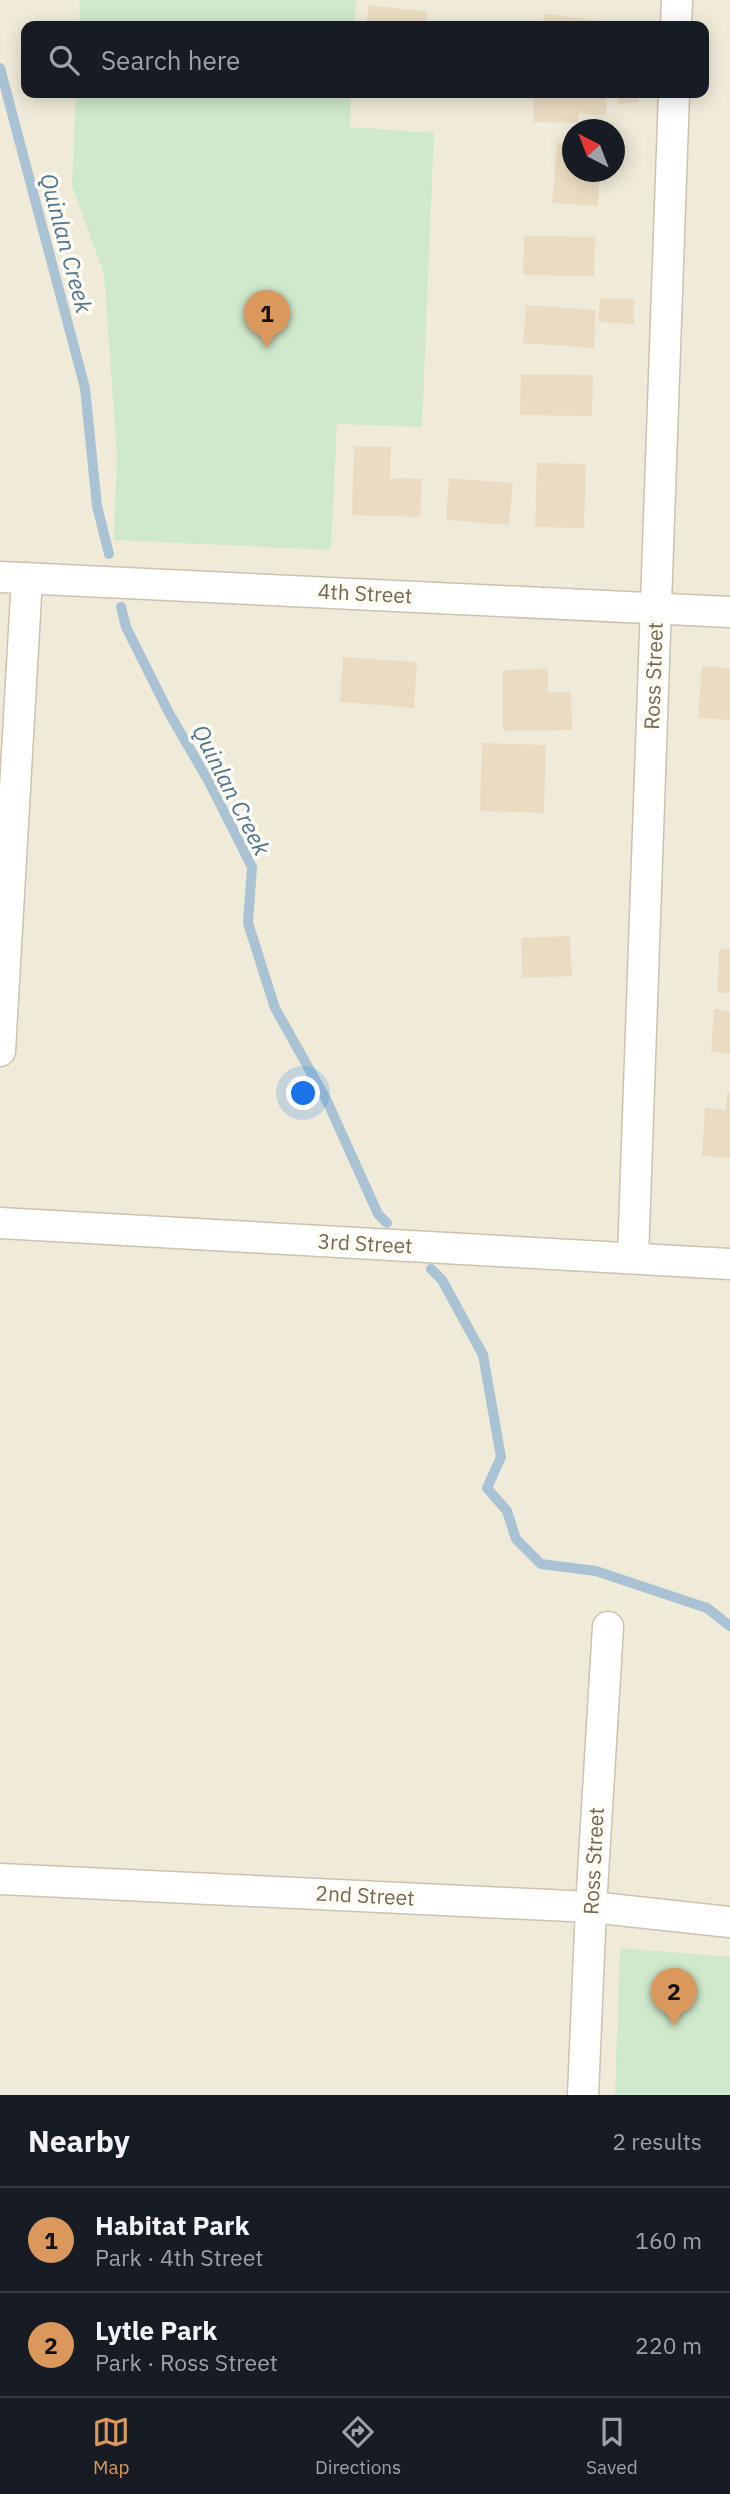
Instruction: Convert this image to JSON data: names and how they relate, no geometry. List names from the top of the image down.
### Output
{
  "streets": {
    "street": [
      "4th Street",
      "Ross Street",
      "3rd Street",
      "2nd Street"
    ]
  },
  "crossings": [
    ["4th Street", "Ross Street"],
    ["Ross Street", "3rd Street"],
    ["Ross Street", "2nd Street"]
  ],
  "water": ["Quinlan Creek"],
  "north": "top left",
  "page": {
    "search": "Search here",
    "pins": ["1", "2"],
    "heading": ["Nearby", "2 results"],
    "list": [
      {
        "mark": "1",
        "name": "Habitat Park",
        "note": "Park · 4th Street",
        "value": "160 m"
      },
      {
        "mark": "2",
        "name": "Lytle Park",
        "note": "Park · Ross Street",
        "value": "220 m"
      }
    ],
    "nav": ["Map", "Directions", "Saved"]
  }
}
